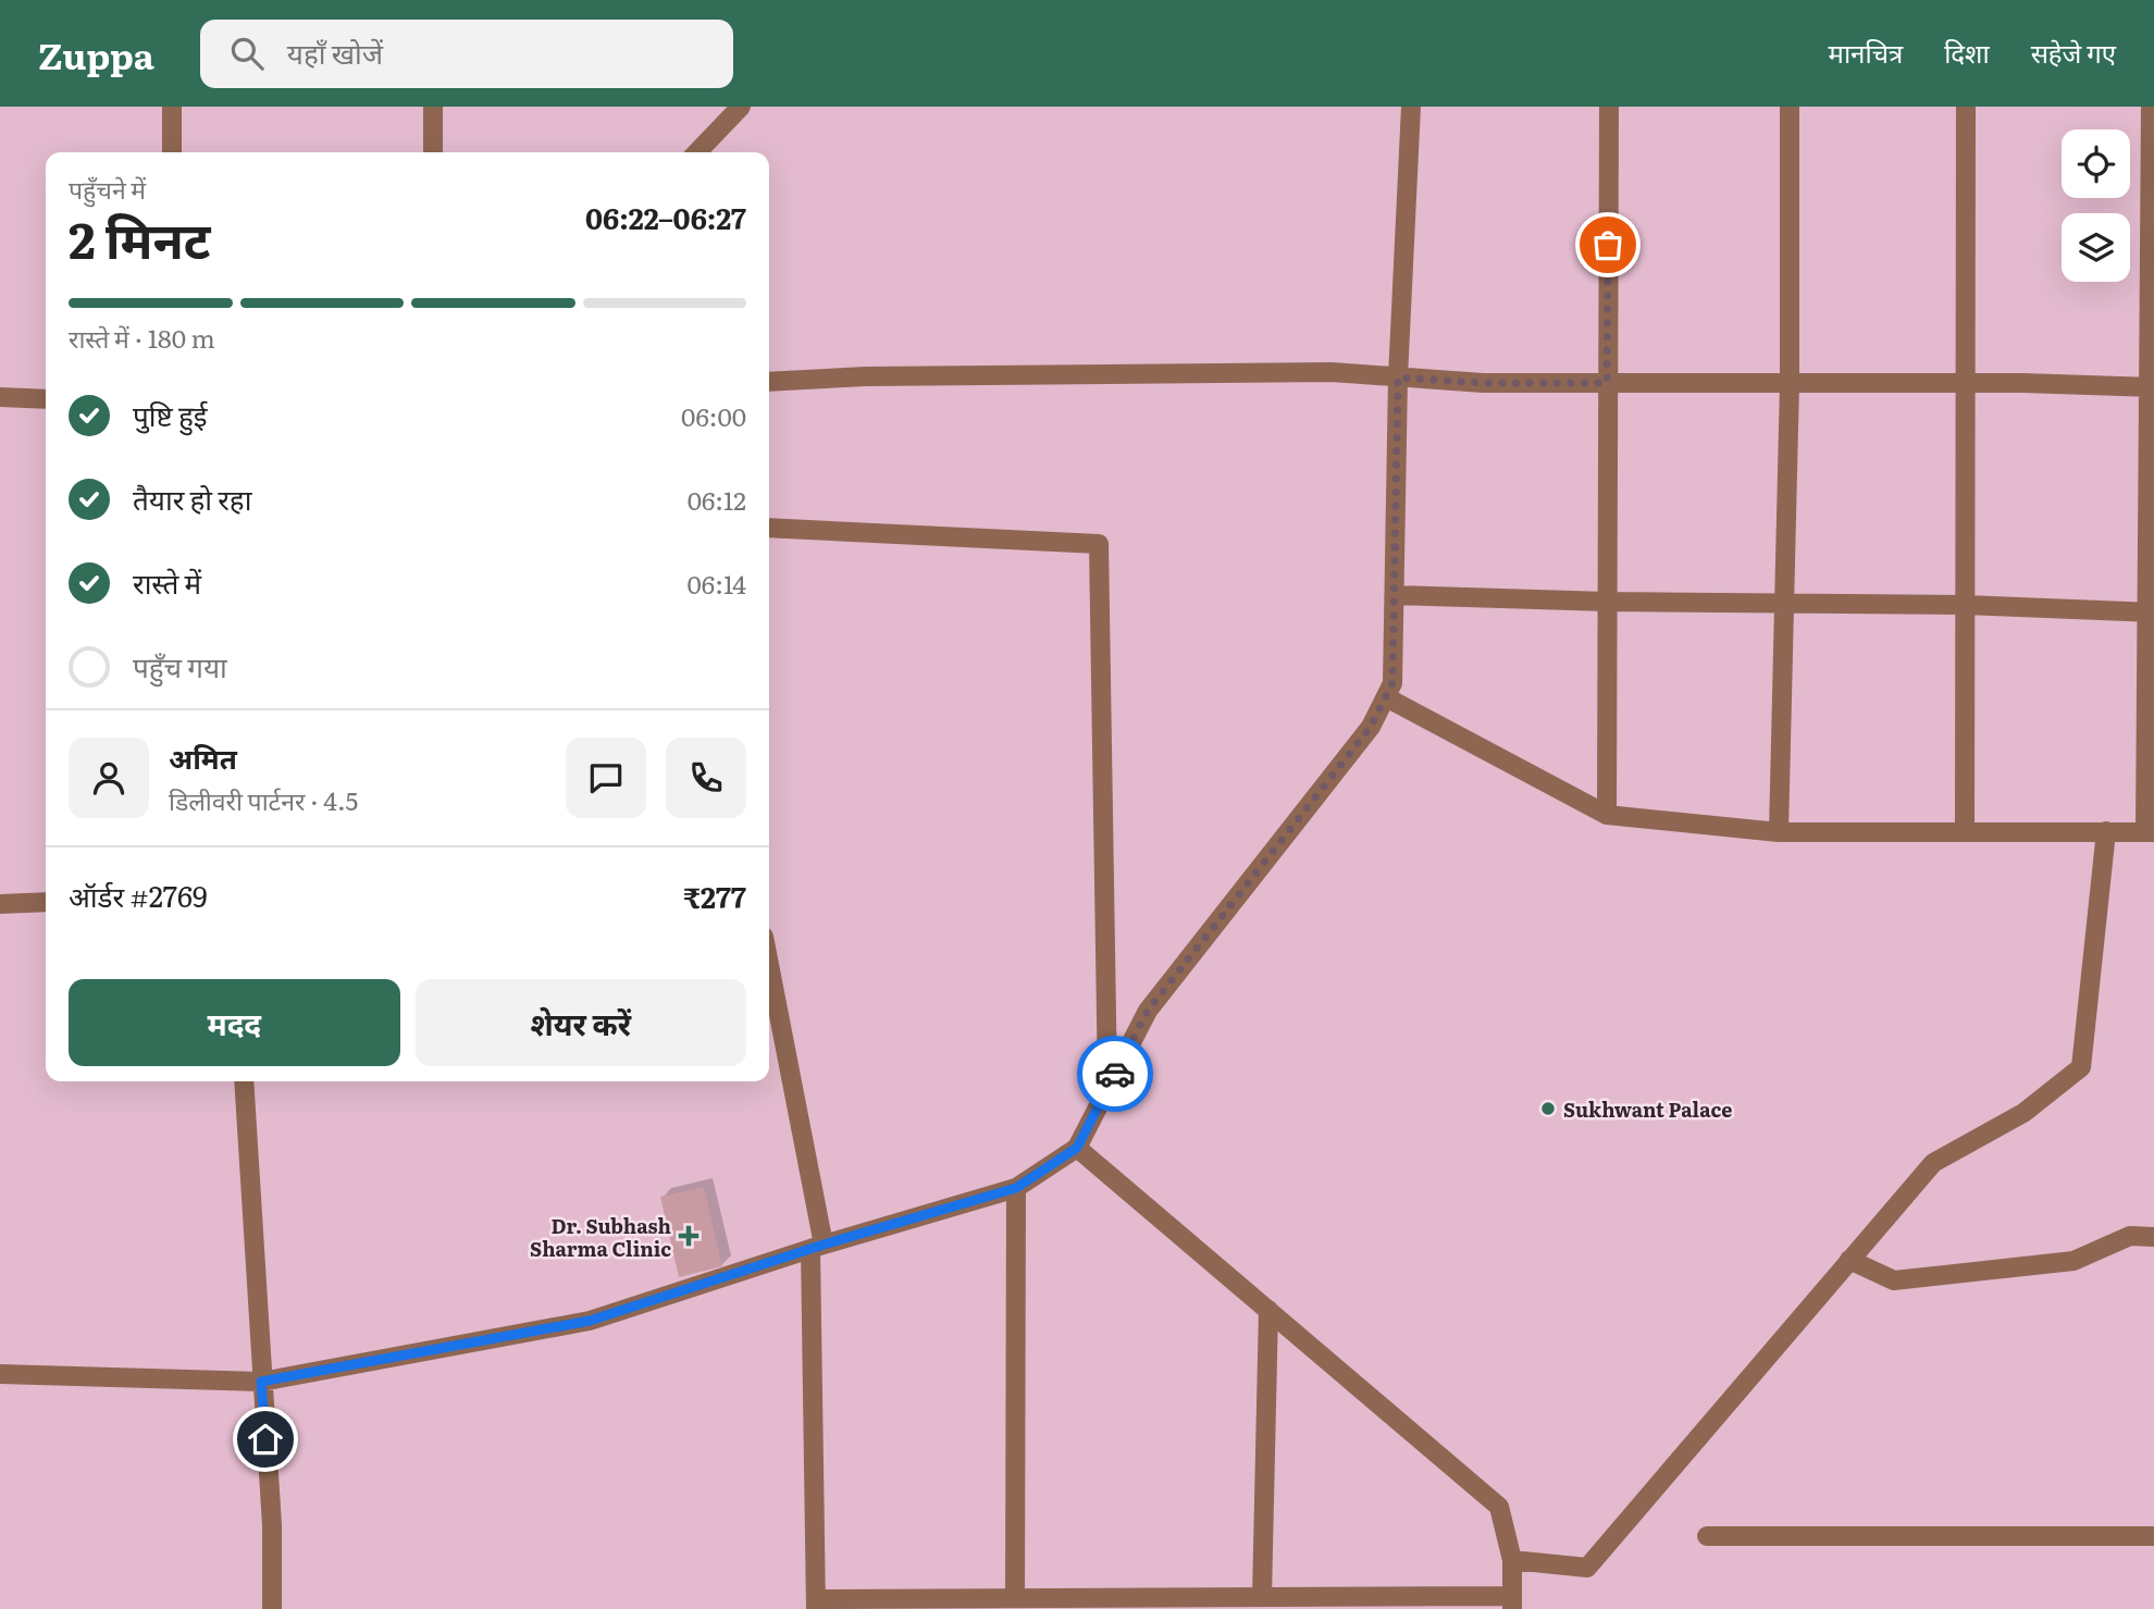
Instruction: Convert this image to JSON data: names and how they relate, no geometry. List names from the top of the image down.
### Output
{
  "places": {
    "other": ["Sukhwant Palace"],
    "health": ["Dr. Subhash Sharma Clinic"]
  },
  "page": {
    "header": "Zuppa",
    "search": "यहाँ खोजें",
    "nav": ["मानचित्र", "दिशा", "सहेजे गए"],
    "heading": ["2 मिनट", "पहुँचने में", "06:22–06:27"],
    "panel": [
      "अमित",
      "डिलीवरी पार्टनर · 4.5",
      "ऑर्डर #2769",
      "₹277"
    ],
    "bar": "रास्ते में · 180 m",
    "list": [
      ["पुष्टि हुई", "06:00"],
      ["तैयार हो रहा", "06:12"],
      ["रास्ते में", "06:14"],
      "पहुँच गया"
    ],
    "buttons": ["मदद", "शेयर करें"]
  }
}
